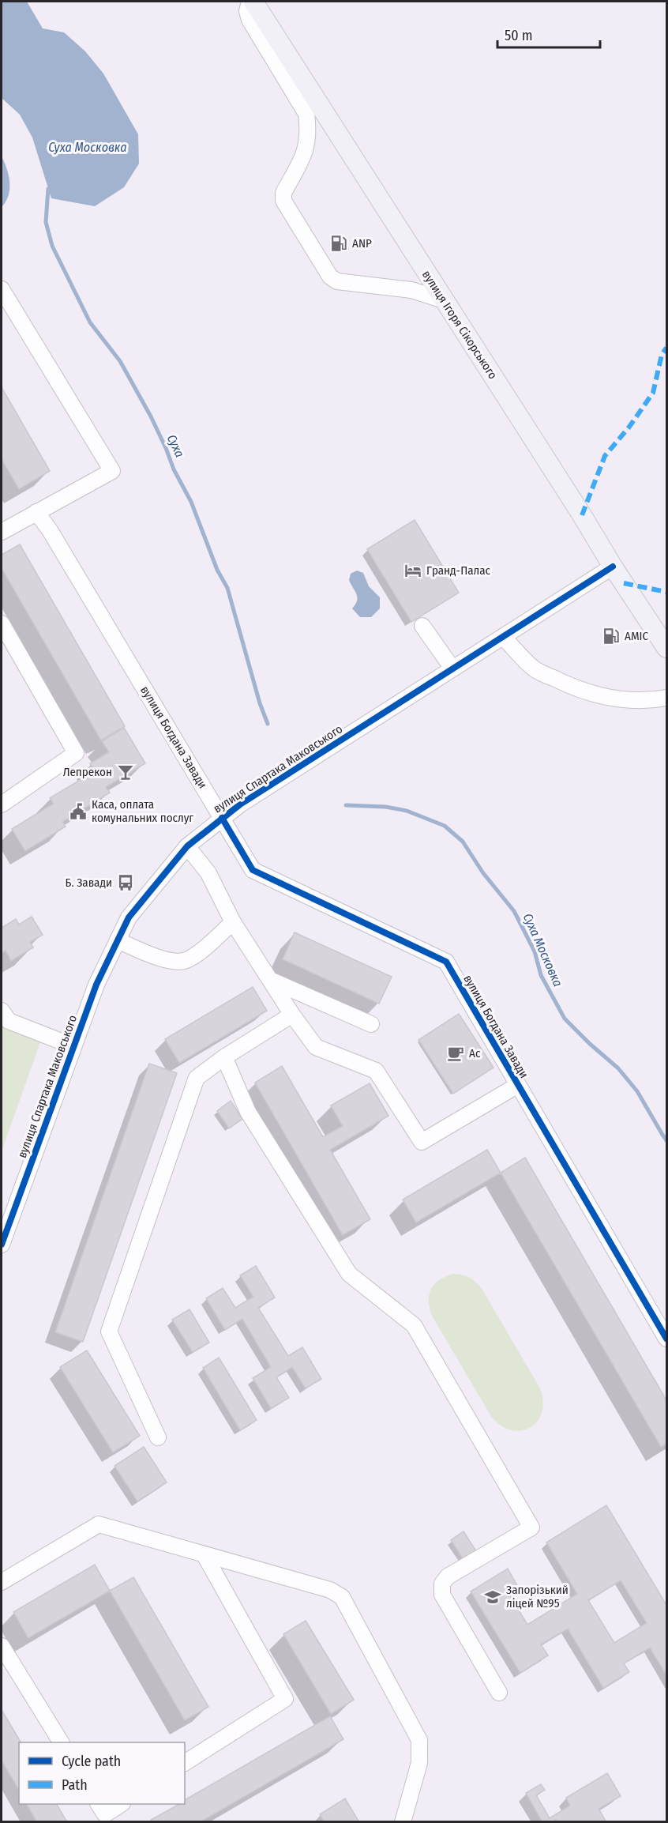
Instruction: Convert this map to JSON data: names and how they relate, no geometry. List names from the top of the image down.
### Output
{
  "streets": {
    "main road": ["вулиця Ігоря Сікорського"],
    "street": ["вулиця Богдана Завади", "вулиця Спартака Маковського"]
  },
  "crossings": [
    ["вулиця Ігоря Сікорського", "вулиця Спартака Маковського"],
    ["вулиця Богдана Завади", "вулиця Спартака Маковського"]
  ],
  "water": ["Суха Московка", "Суха"],
  "places": {
    "fuel station": ["ANP", "AMIC"],
    "hotel": ["Гранд-Палас"],
    "bar": ["Лепрекон"],
    "public building": ["Каса, оплата комунальних послуг"],
    "bus stop": ["Б. Завади"],
    "cafe": ["Ас"],
    "school or university": ["Запорізький ліцей №95"]
  },
  "legend": ["Cycle path", "Path"],
  "scale_bar": "50 m"
}
